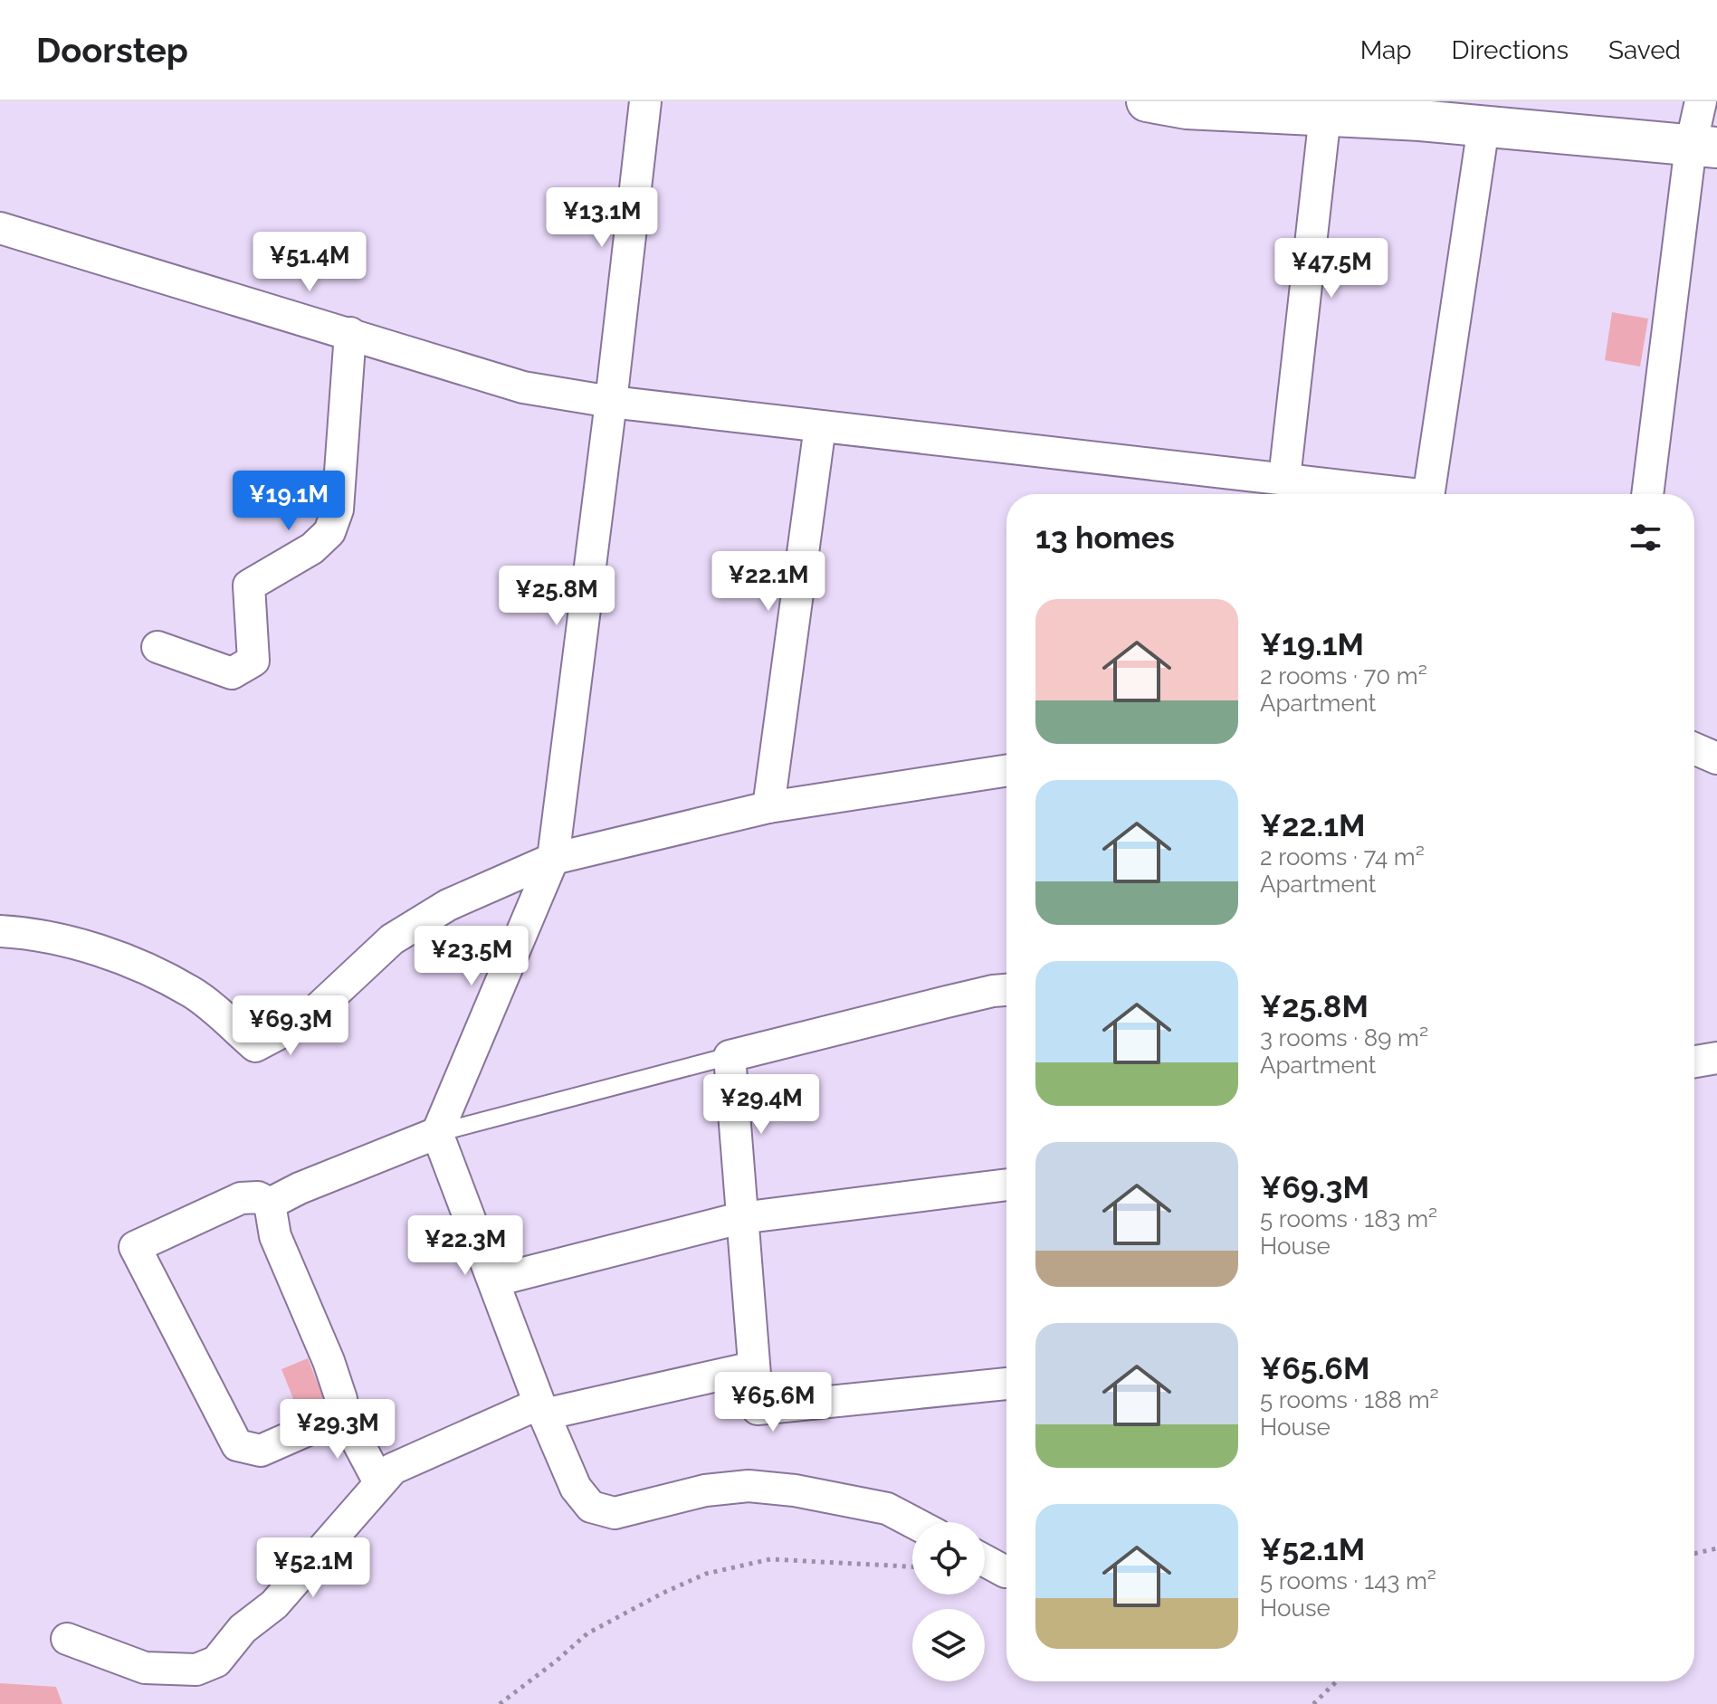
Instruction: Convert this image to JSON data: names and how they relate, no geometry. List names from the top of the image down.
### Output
{
  "page": {
    "header": "Doorstep",
    "nav": ["Map", "Directions", "Saved"],
    "price": [
      "¥13.1M",
      "¥51.4M",
      "¥47.5M",
      "¥19.1M",
      "¥22.1M",
      "¥25.8M",
      "¥23.5M",
      "¥69.3M",
      "¥29.4M",
      "¥22.3M",
      "¥65.6M",
      "¥29.3M",
      "¥52.1M"
    ],
    "heading": "13 homes",
    "list": [
      {
        "name": "¥19.1M",
        "note": "2 rooms · 70 m² · Apartment"
      },
      {
        "name": "¥22.1M",
        "note": "2 rooms · 74 m² · Apartment"
      },
      {
        "name": "¥25.8M",
        "note": "3 rooms · 89 m² · Apartment"
      },
      {
        "name": "¥69.3M",
        "note": "5 rooms · 183 m² · House"
      },
      {
        "name": "¥65.6M",
        "note": "5 rooms · 188 m² · House"
      },
      {
        "name": "¥52.1M",
        "note": "5 rooms · 143 m² · House"
      }
    ]
  }
}
